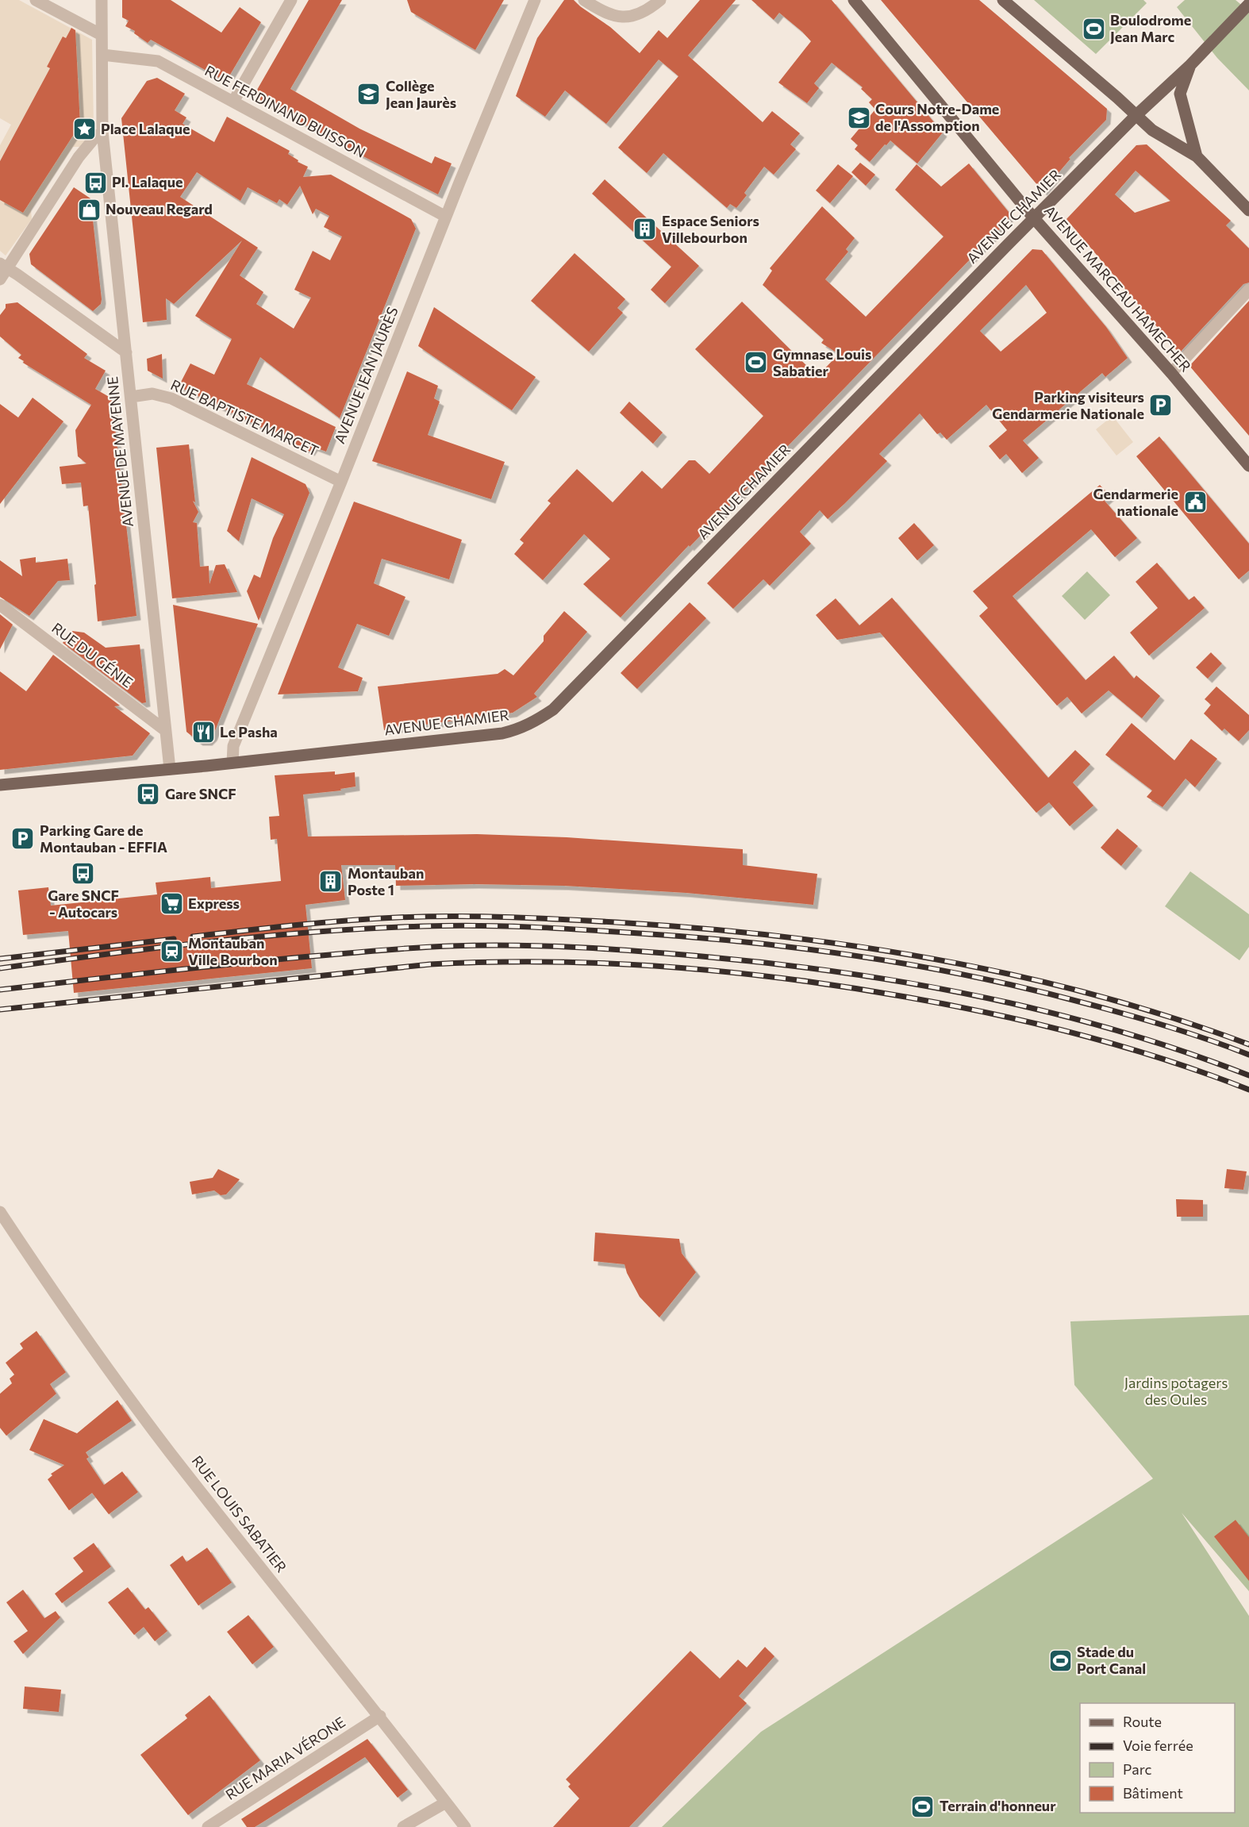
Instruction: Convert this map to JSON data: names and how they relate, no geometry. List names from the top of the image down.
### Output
{
  "streets": {
    "main road": ["AVENUE CHAMIER", "AVENUE MARCEAU HAMECHER"],
    "street": [
      "RUE FERDINAND BUISSON",
      "AVENUE JEAN JAURÈS",
      "RUE BAPTISTE MARCET",
      "AVENUE DE MAYENNE",
      "RUE DU GÉNIE",
      "RUE LOUIS SABATIER",
      "RUE MARIA VÉRONE"
    ]
  },
  "crossings": [
    ["RUE FERDINAND BUISSON", "AVENUE JEAN JAURÈS"],
    ["AVENUE CHAMIER", "AVENUE MARCEAU HAMECHER"],
    ["AVENUE CHAMIER", "AVENUE JEAN JAURÈS"],
    ["AVENUE CHAMIER", "AVENUE DE MAYENNE"],
    ["AVENUE JEAN JAURÈS", "RUE BAPTISTE MARCET"],
    ["RUE BAPTISTE MARCET", "AVENUE DE MAYENNE"],
    ["AVENUE DE MAYENNE", "RUE DU GÉNIE"],
    ["RUE LOUIS SABATIER", "RUE MARIA VÉRONE"]
  ],
  "parks": ["Jardins potagers des Oules"],
  "places": {
    "sports": [
      "Boulodrome Jean Marc",
      "Gymnase Louis Sabatier",
      "Stade du Port Canal",
      "Terrain d'honneur"
    ],
    "school or university": ["Collège Jean Jaurès", "Cours Notre-Dame de l'Assomption"],
    "place": ["Place Lalaque"],
    "bus stop": ["Pl. Lalaque", "Gare SNCF", "Gare SNCF - Autocars"],
    "shop": ["Nouveau Regard"],
    "building": ["Espace Seniors Villebourbon", "Montauban Poste 1"],
    "parking": ["Parking visiteurs Gendarmerie Nationale", "Parking Gare de Montauban - EFFIA"],
    "public building": ["Gendarmerie nationale"],
    "restaurant": ["Le Pasha"],
    "supermarket": ["Express"],
    "station": ["Montauban Ville Bourbon"]
  },
  "legend": [
    "Route",
    "Voie ferrée",
    "Parc",
    "Bâtiment"
  ]
}
